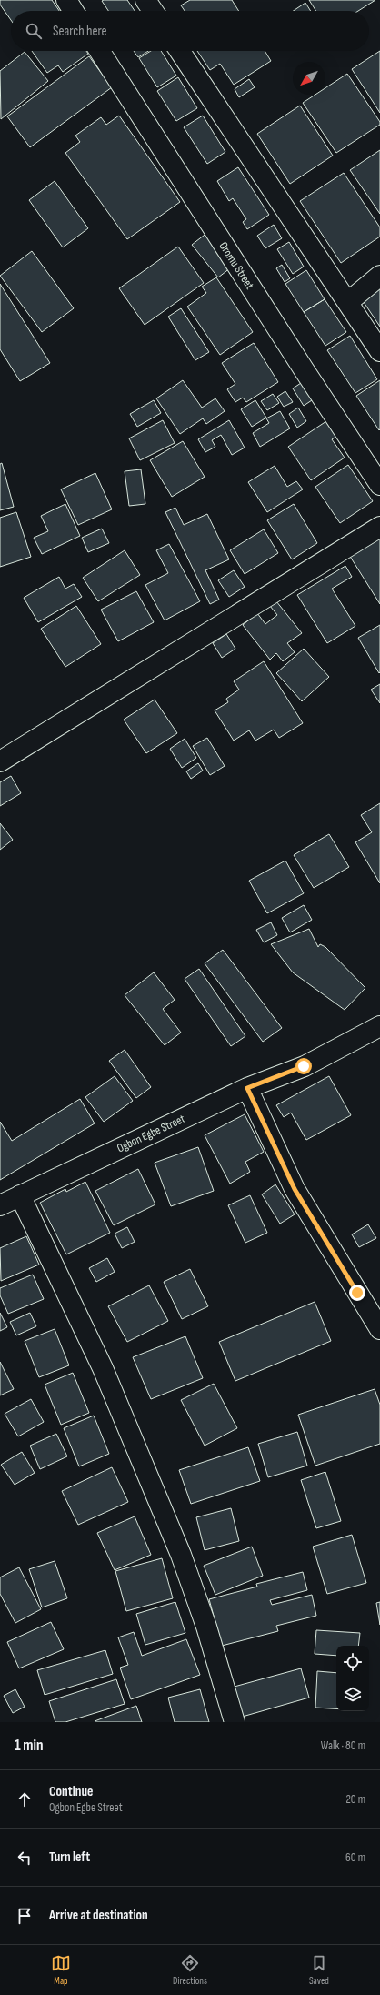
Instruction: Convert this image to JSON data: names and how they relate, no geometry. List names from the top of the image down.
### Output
{
  "streets": {
    "street": ["Oromu Street", "Ogbon Egbe Street"]
  },
  "north": "bottom left",
  "page": {
    "search": "Search here",
    "heading": ["1 min", "Walk · 80 m"],
    "list": [
      ["Continue", "Ogbon Egbe Street", "20 m"],
      ["Turn left", "60 m"],
      "Arrive at destination"
    ],
    "nav": ["Map", "Directions", "Saved"]
  }
}
